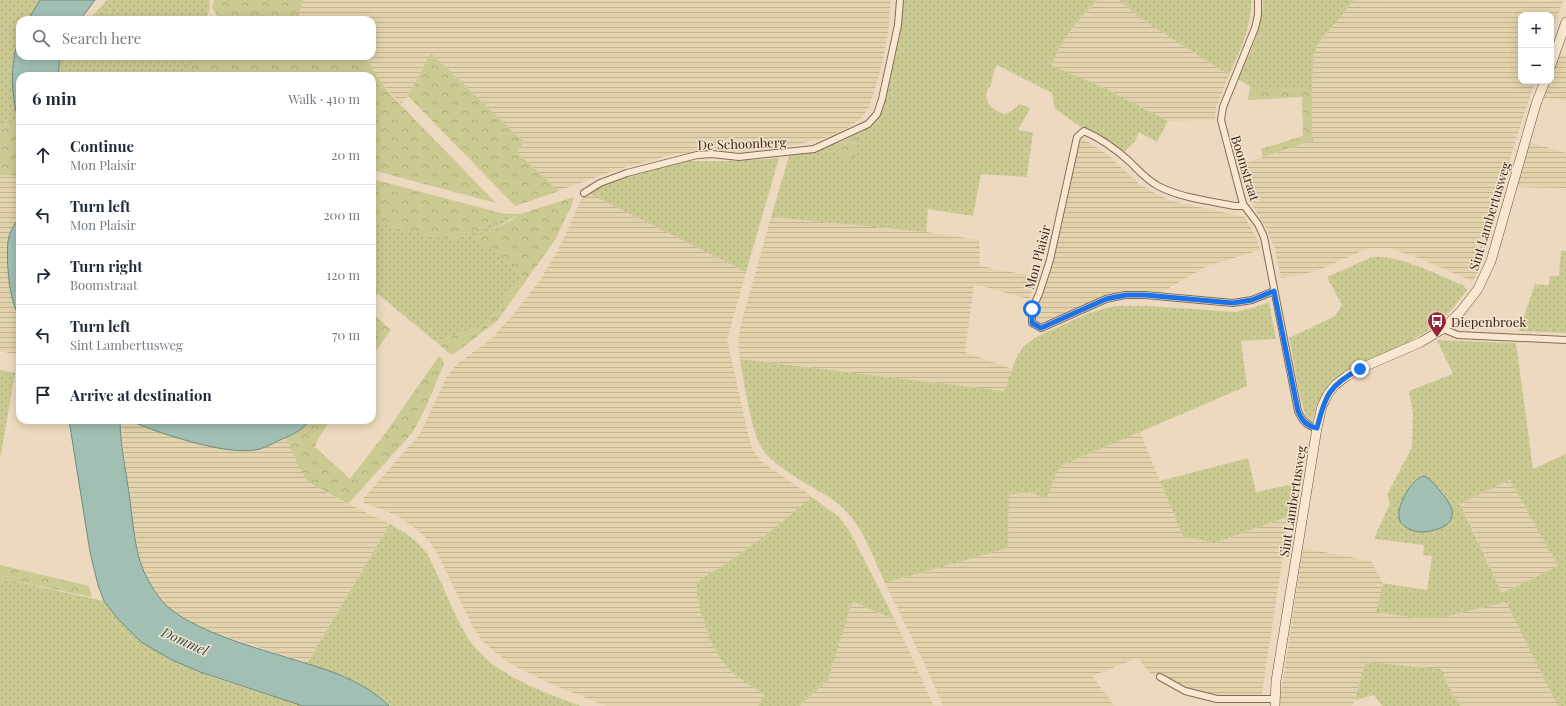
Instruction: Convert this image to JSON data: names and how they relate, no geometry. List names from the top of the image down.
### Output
{
  "streets": {
    "street": [
      "De Schoonberg",
      "Boomstraat",
      "Sint Lambertusweg",
      "Mon Plaisir"
    ]
  },
  "crossings": [
    ["Boomstraat", "Sint Lambertusweg"],
    ["Boomstraat", "Mon Plaisir"]
  ],
  "water": ["Dommel"],
  "places": {
    "bus stop": ["Diepenbroek"]
  },
  "page": {
    "map_buttons": ["+", "−"],
    "search": "Search here",
    "heading": ["6 min", "Walk · 410 m"],
    "list": [
      ["Continue", "Mon Plaisir", "20 m"],
      ["Turn left", "Mon Plaisir", "200 m"],
      ["Turn right", "Boomstraat", "120 m"],
      ["Turn left", "Sint Lambertusweg", "70 m"],
      "Arrive at destination"
    ]
  }
}
